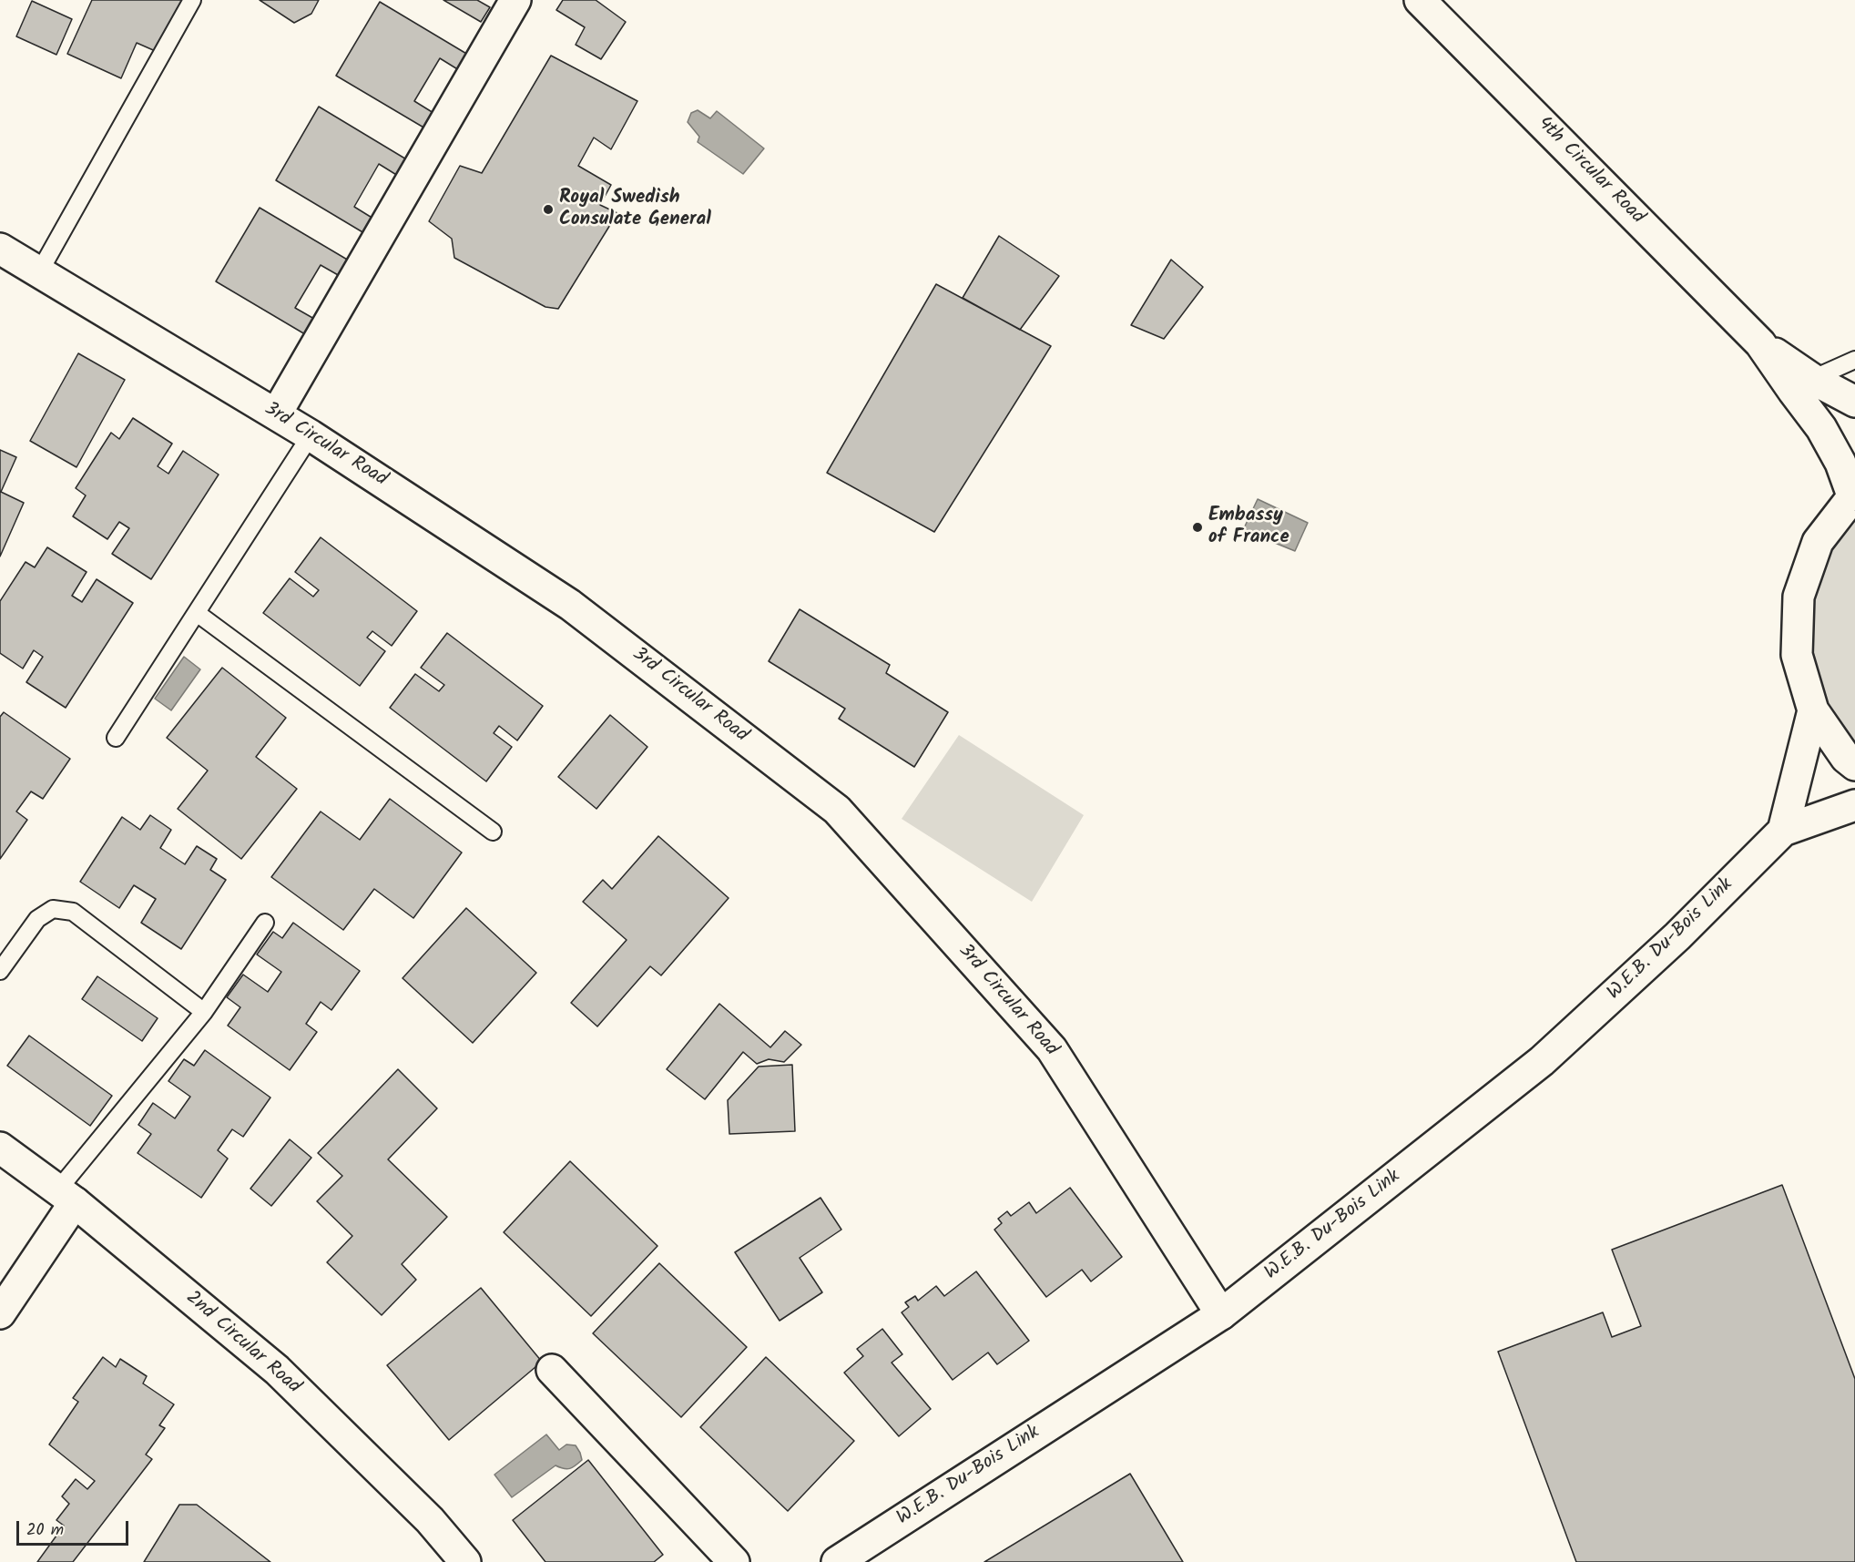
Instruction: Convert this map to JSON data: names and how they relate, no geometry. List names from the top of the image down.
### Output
{
  "streets": {
    "street": [
      "4th Circular Road",
      "3rd Circular Road",
      "W.E.B. Du-Bois Link",
      "2nd Circular Road"
    ]
  },
  "crossings": [
    ["3rd Circular Road", "W.E.B. Du-Bois Link"]
  ],
  "places": ["Royal Swedish Consulate General", "Embassy of France"],
  "scale_bar": "20 m"
}
